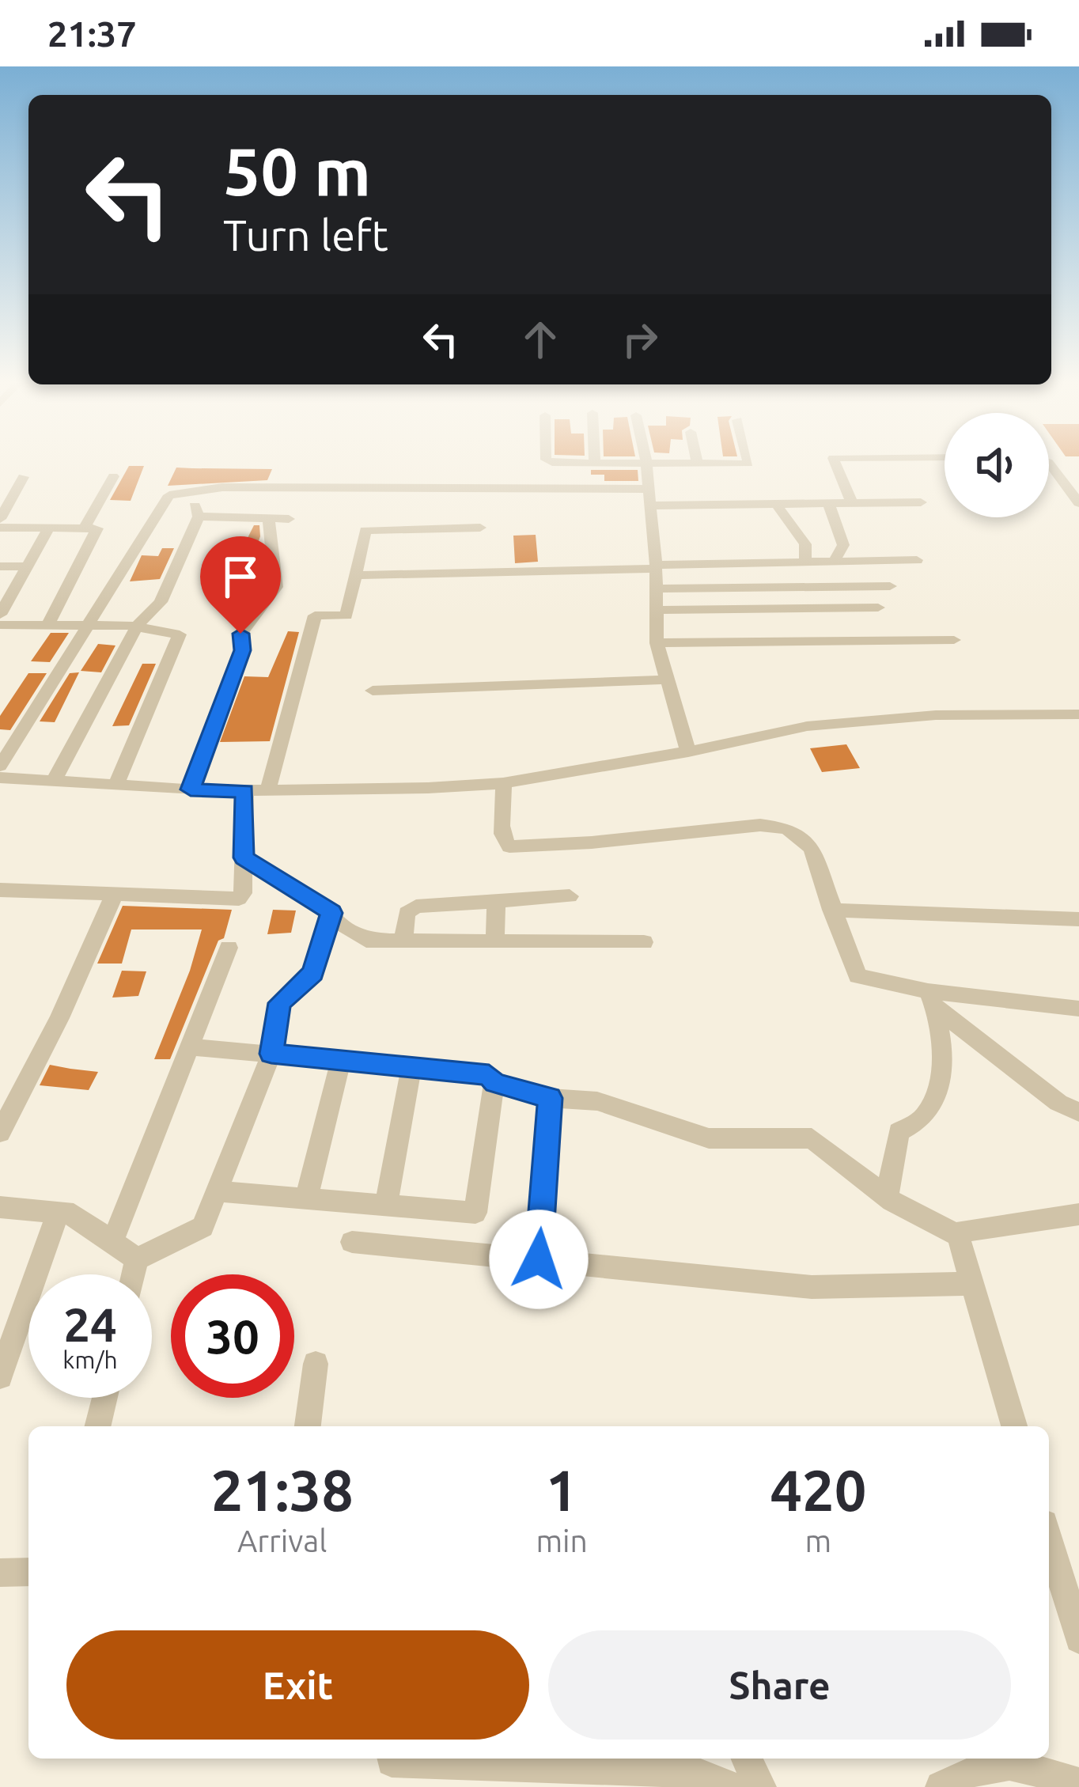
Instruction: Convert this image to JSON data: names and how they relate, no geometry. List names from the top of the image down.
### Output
{
  "page": {
    "status": "21:37",
    "turn": ["50 m", "Turn left"],
    "speed": "24 km/h",
    "limit": "30",
    "eta": [
      "21:38",
      "Arrival",
      "1",
      "min",
      "420",
      "m"
    ],
    "buttons": ["Exit", "Share"]
  }
}
